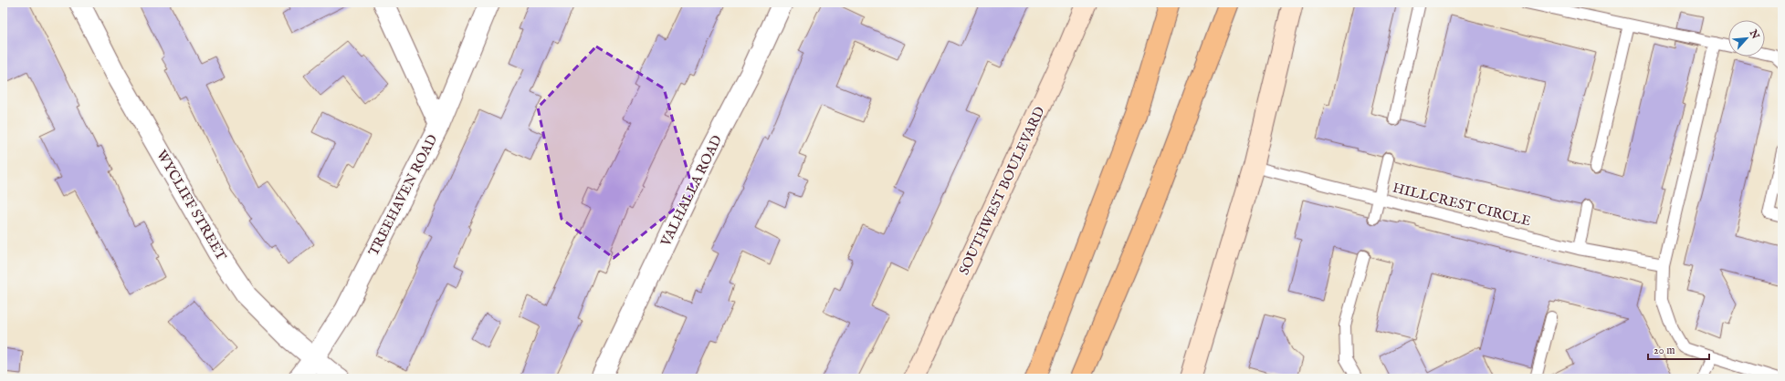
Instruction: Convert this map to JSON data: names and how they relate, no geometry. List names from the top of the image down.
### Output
{
  "streets": {
    "main road": ["SOUTHWEST BOULEVARD"],
    "street": ["VALHALLA ROAD", "TREEHAVEN ROAD", "WYCLIFF STREET"],
    "lane": ["HILLCREST CIRCLE"]
  },
  "crossings": [
    ["TREEHAVEN ROAD", "WYCLIFF STREET"]
  ],
  "scale_bar": "20 m",
  "north": "top right"
}
